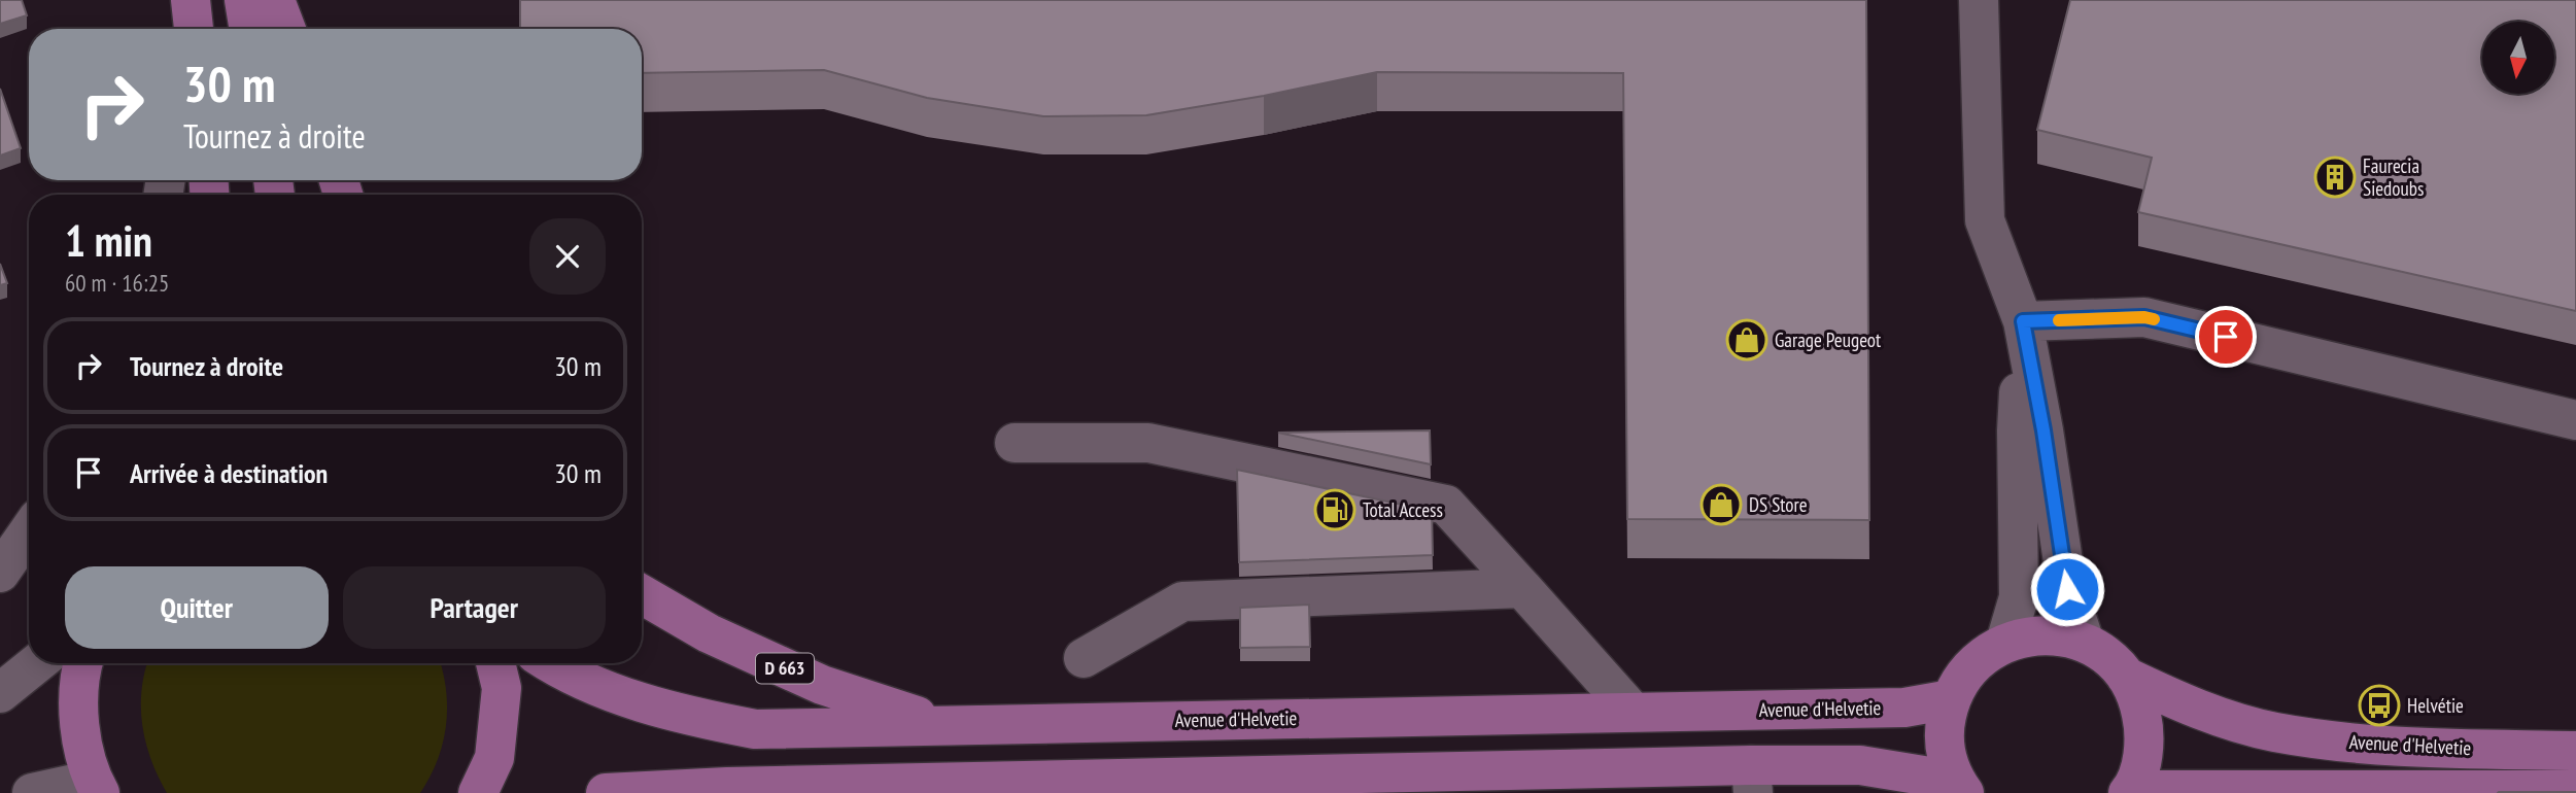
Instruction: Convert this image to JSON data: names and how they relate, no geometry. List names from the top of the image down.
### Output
{
  "streets": {
    "main road": ["D 663", "Avenue d'Helvetie"]
  },
  "crossings": [
    ["D 663", "Avenue d'Helvetie"]
  ],
  "places": {
    "building": ["Faurecia Siedoubs"],
    "shop": ["Garage Peugeot", "DS Store"],
    "fuel station": ["Total Access"],
    "bus stop": ["Helvétie"]
  },
  "north": "bottom",
  "page": {
    "turn": ["30 m", "Tournez à droite"],
    "heading": ["1 min", "60 m · 16:25"],
    "list": [
      {
        "name": "Tournez à droite",
        "value": "30 m"
      },
      {
        "name": "Arrivée à destination",
        "value": "30 m"
      }
    ],
    "buttons": ["Quitter", "Partager"]
  }
}
